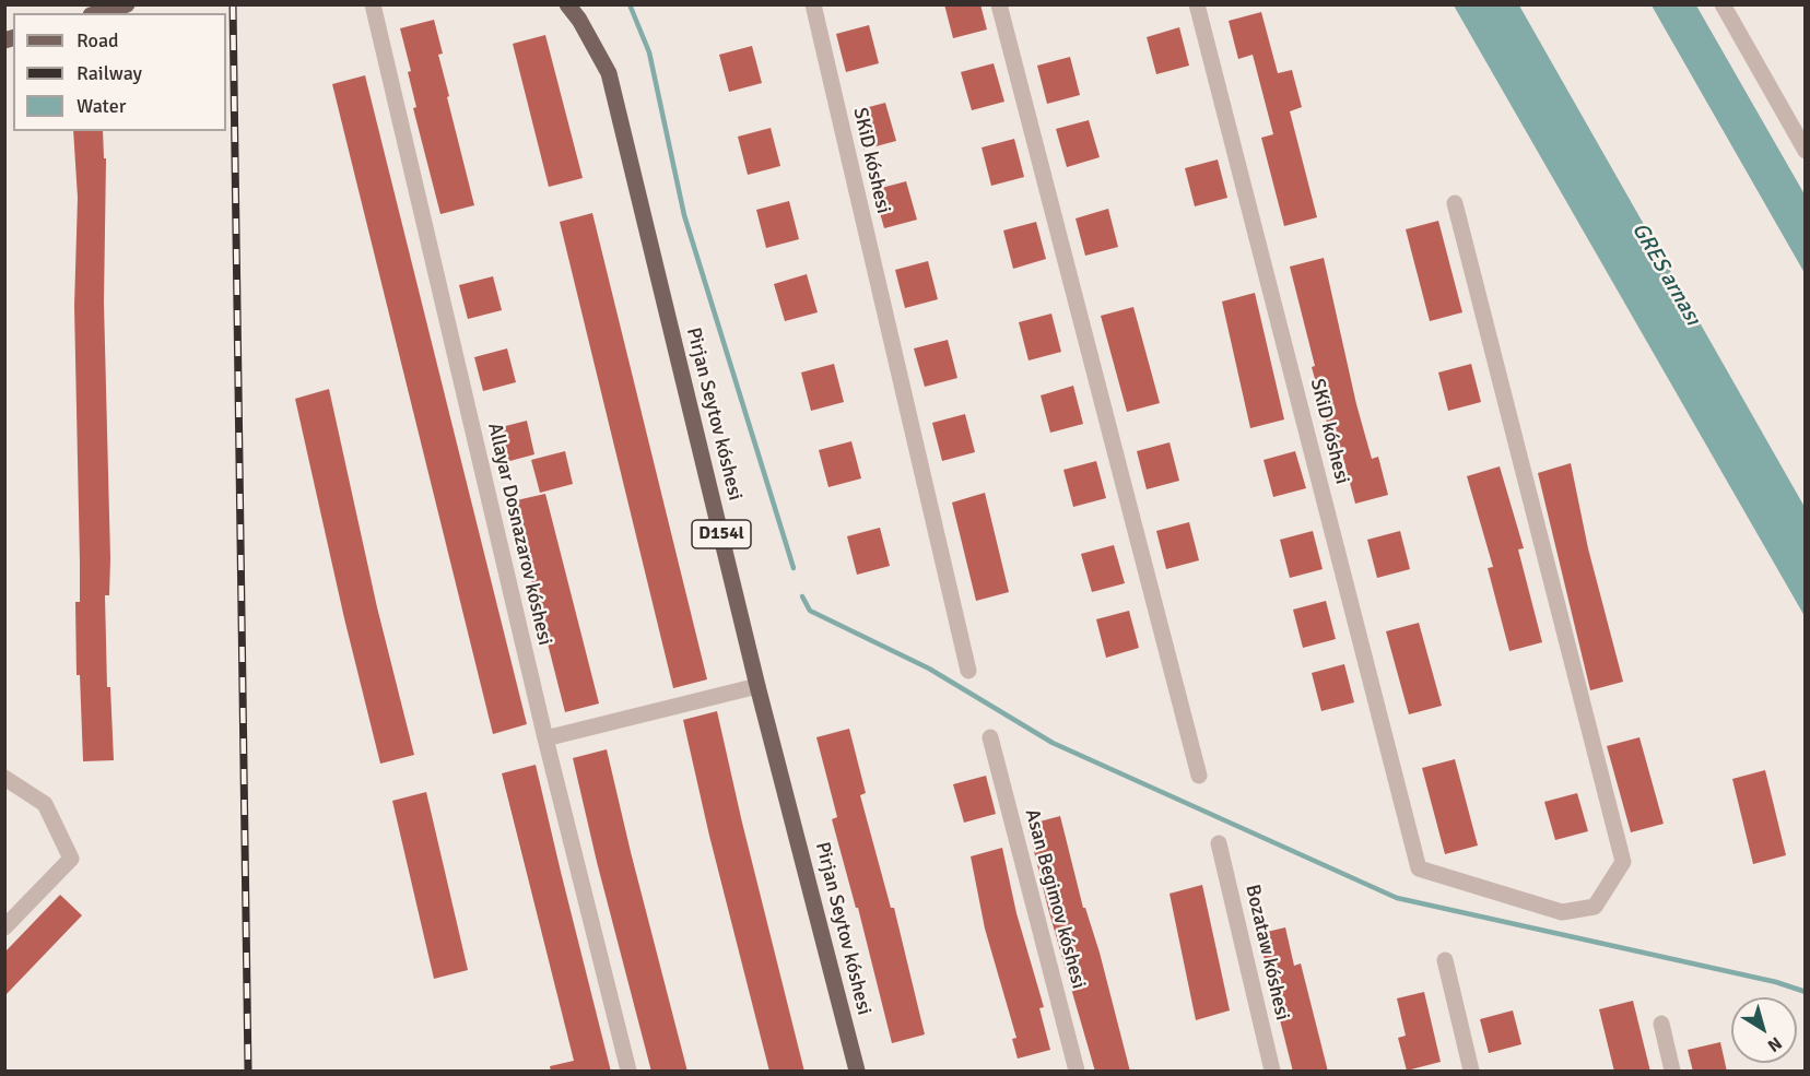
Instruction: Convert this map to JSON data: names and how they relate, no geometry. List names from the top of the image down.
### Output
{
  "streets": {
    "main road": ["Pirjan Seytov kóshesi", "D154l"],
    "street": [
      "SKiD kóshesi",
      "Allayar Dosnazarov kóshesi",
      "Asan Begimov kóshesi",
      "Bozataw kóshesi"
    ]
  },
  "water": ["GRES arnası"],
  "legend": ["Road", "Railway", "Water"],
  "north": "bottom right"
}
